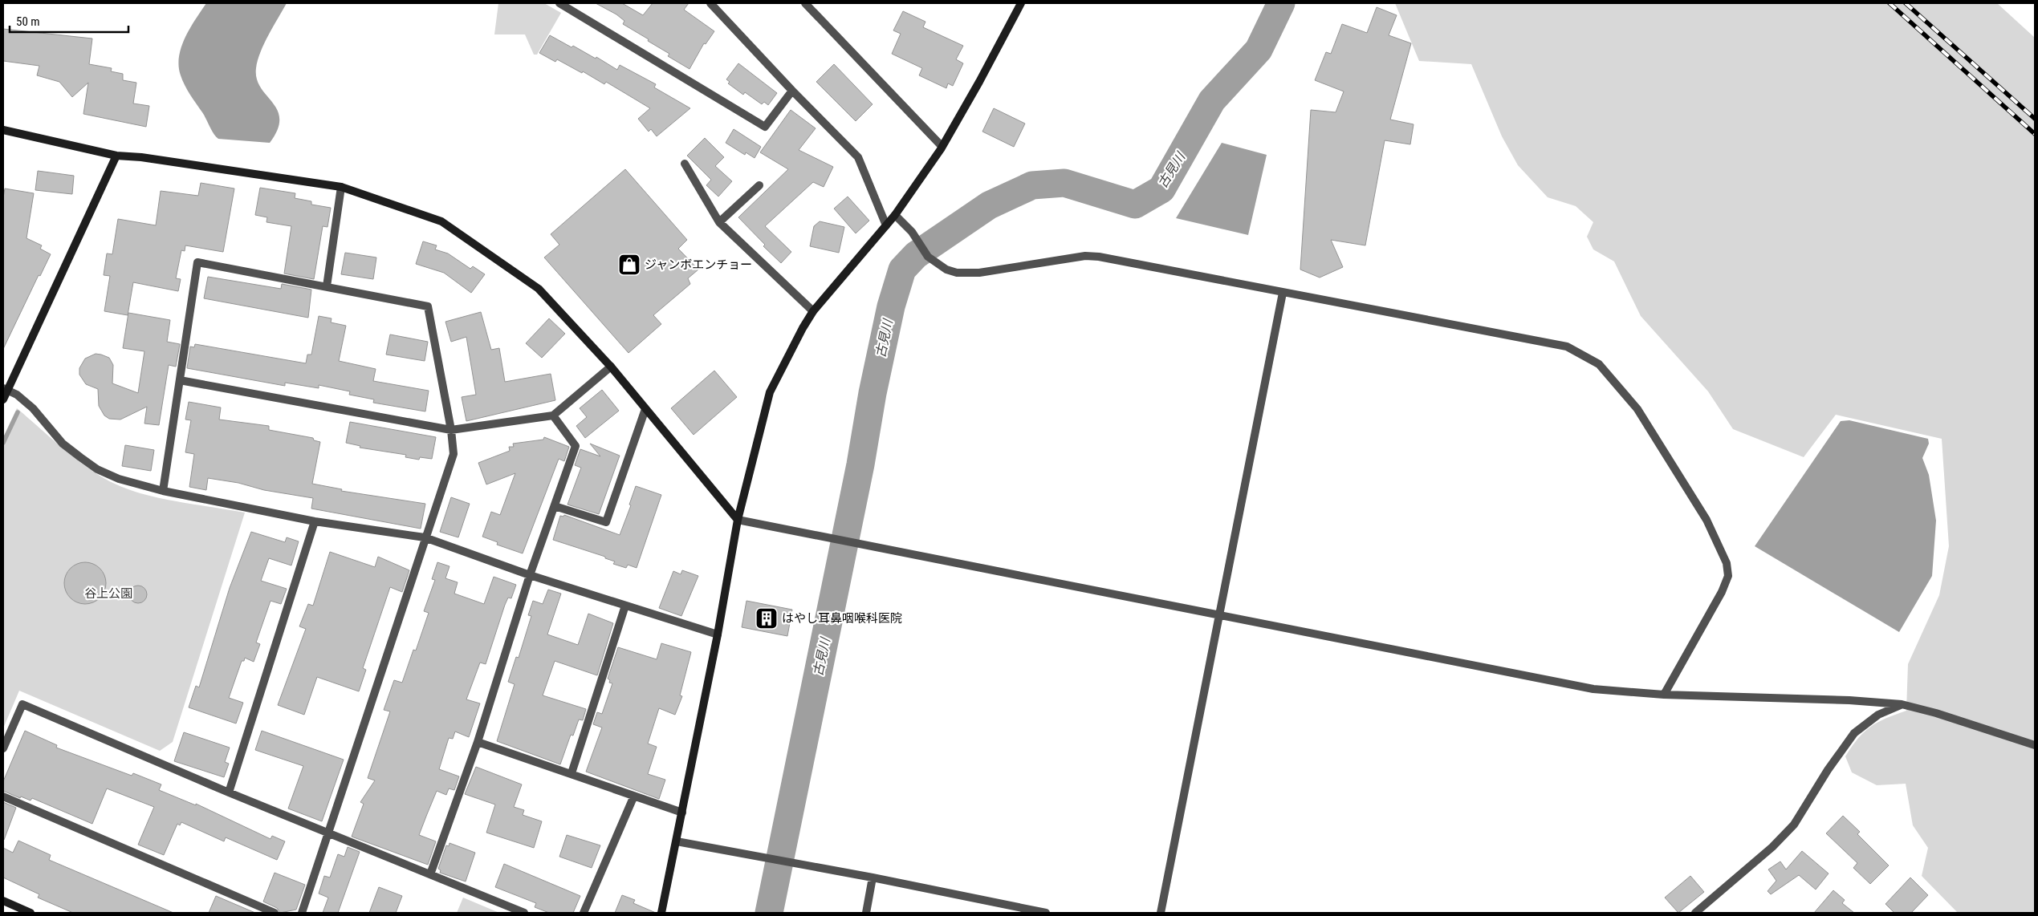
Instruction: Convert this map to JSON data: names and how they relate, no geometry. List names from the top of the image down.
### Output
{
  "water": ["古見川"],
  "parks": ["谷上公園"],
  "places": {
    "shop": ["ジャンボエンチョー"],
    "building": ["はやし耳鼻咽喉科医院"]
  },
  "scale_bar": "50 m"
}
